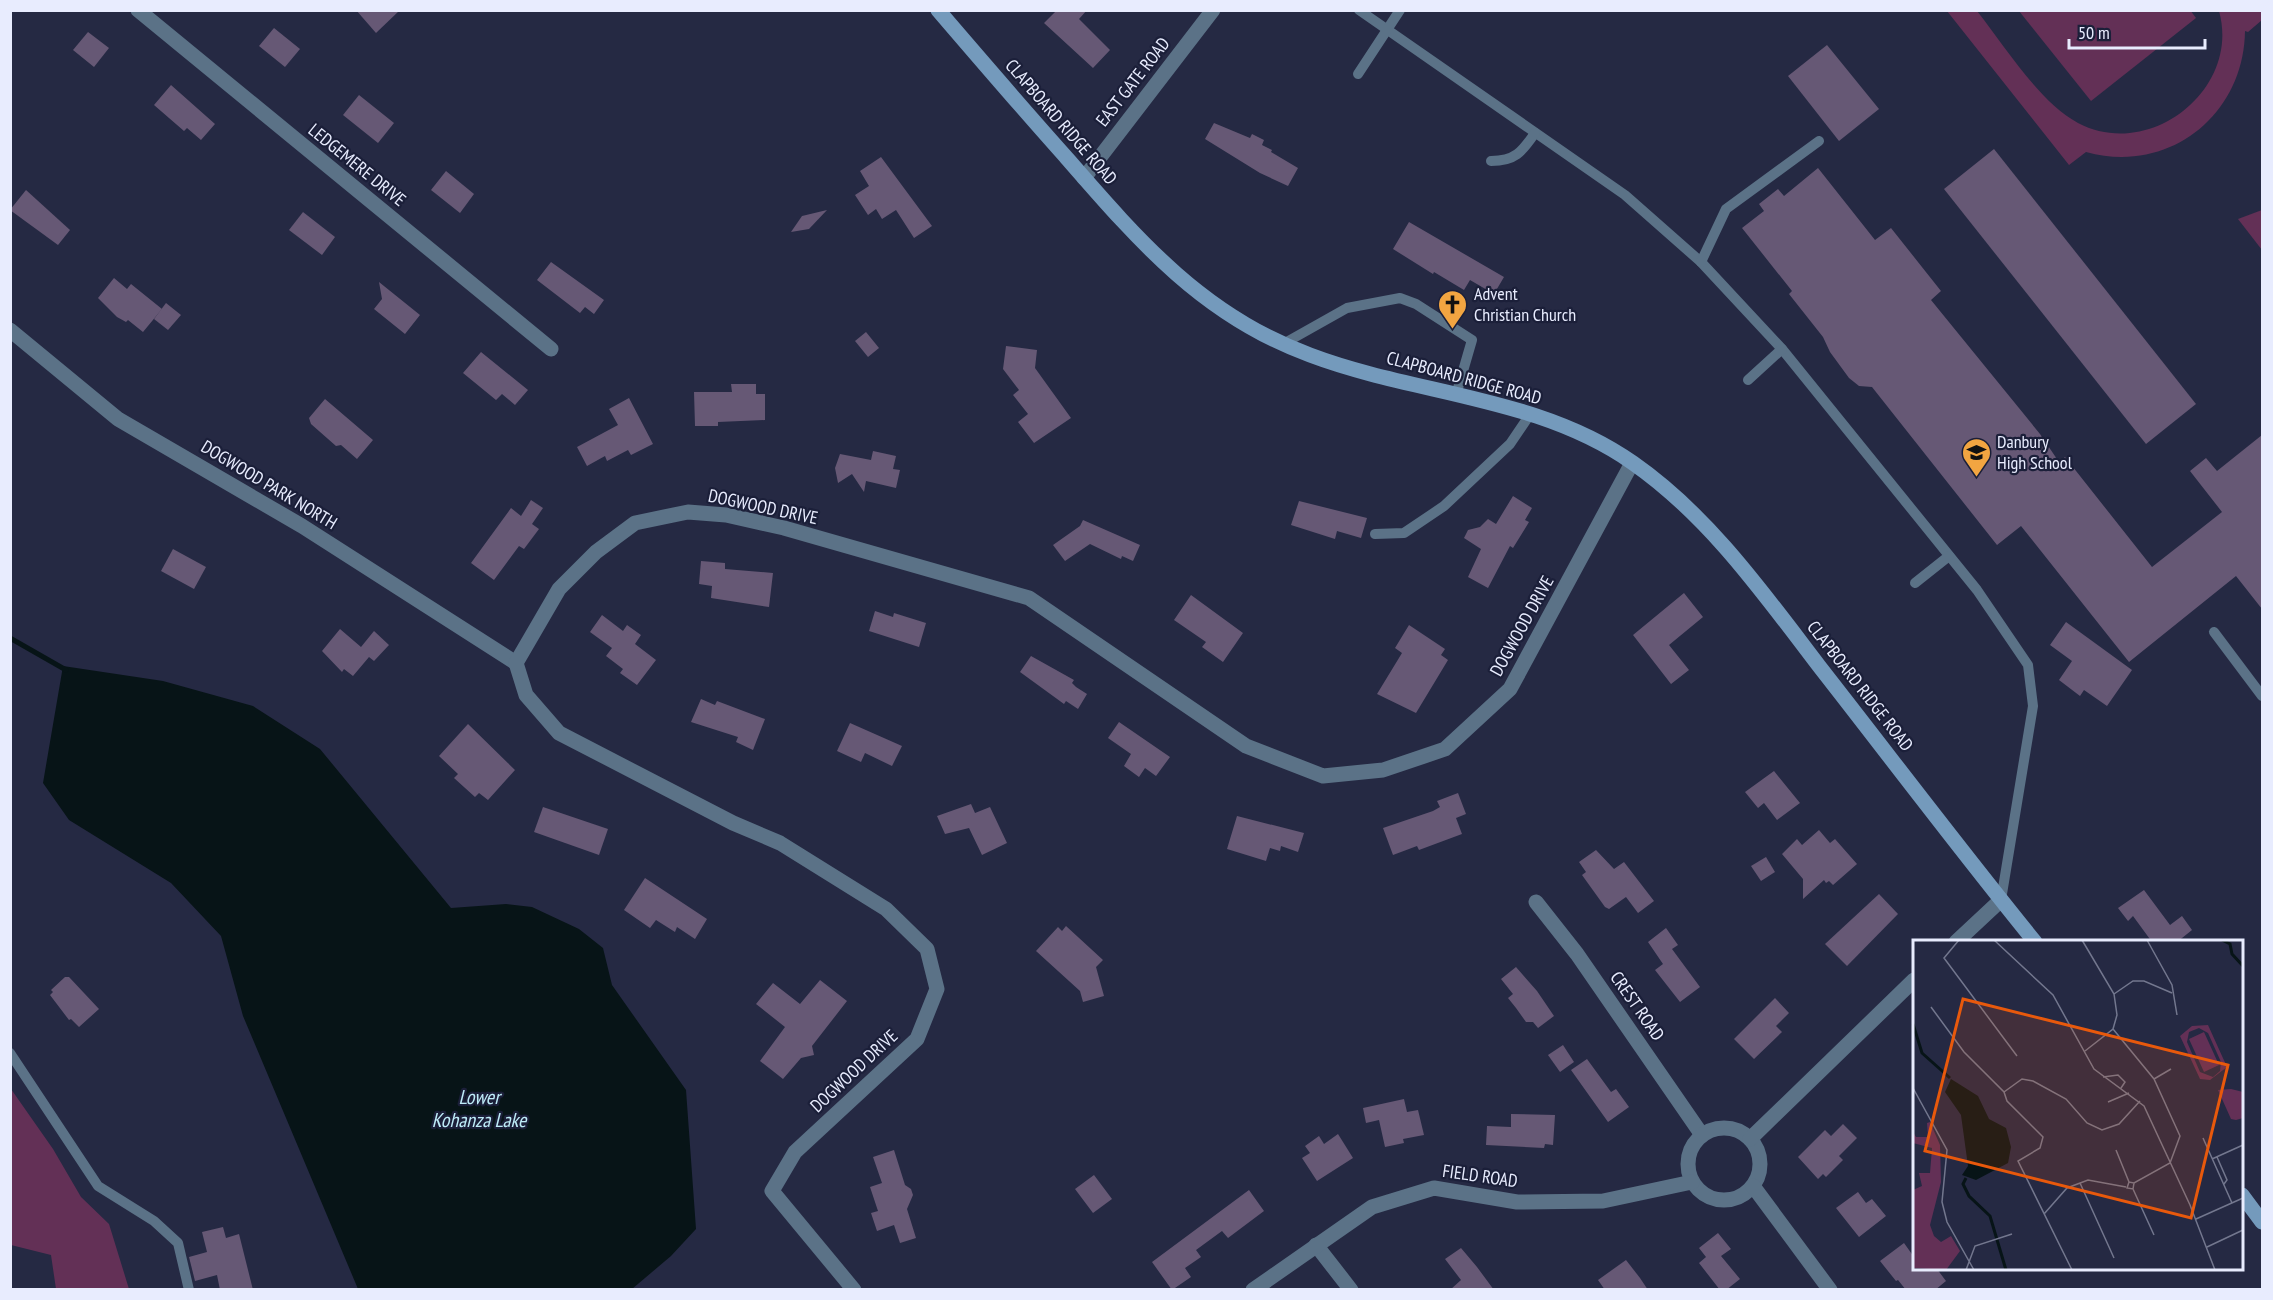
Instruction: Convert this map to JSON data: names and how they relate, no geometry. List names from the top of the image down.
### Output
{
  "streets": {
    "main road": ["CLAPBOARD RIDGE ROAD"],
    "street": [
      "EAST GATE ROAD",
      "LEDGEMERE DRIVE",
      "DOGWOOD PARK NORTH",
      "DOGWOOD DRIVE",
      "CREST ROAD",
      "FIELD ROAD"
    ]
  },
  "crossings": [
    ["EAST GATE ROAD", "CLAPBOARD RIDGE ROAD"],
    ["CLAPBOARD RIDGE ROAD", "DOGWOOD DRIVE"],
    ["DOGWOOD PARK NORTH", "DOGWOOD DRIVE"],
    ["CREST ROAD", "FIELD ROAD"]
  ],
  "water": ["Lower Kohanza Lake"],
  "places": {
    "church": ["Advent Christian Church"],
    "school or university": ["Danbury High School"]
  },
  "scale_bar": "50 m"
}
